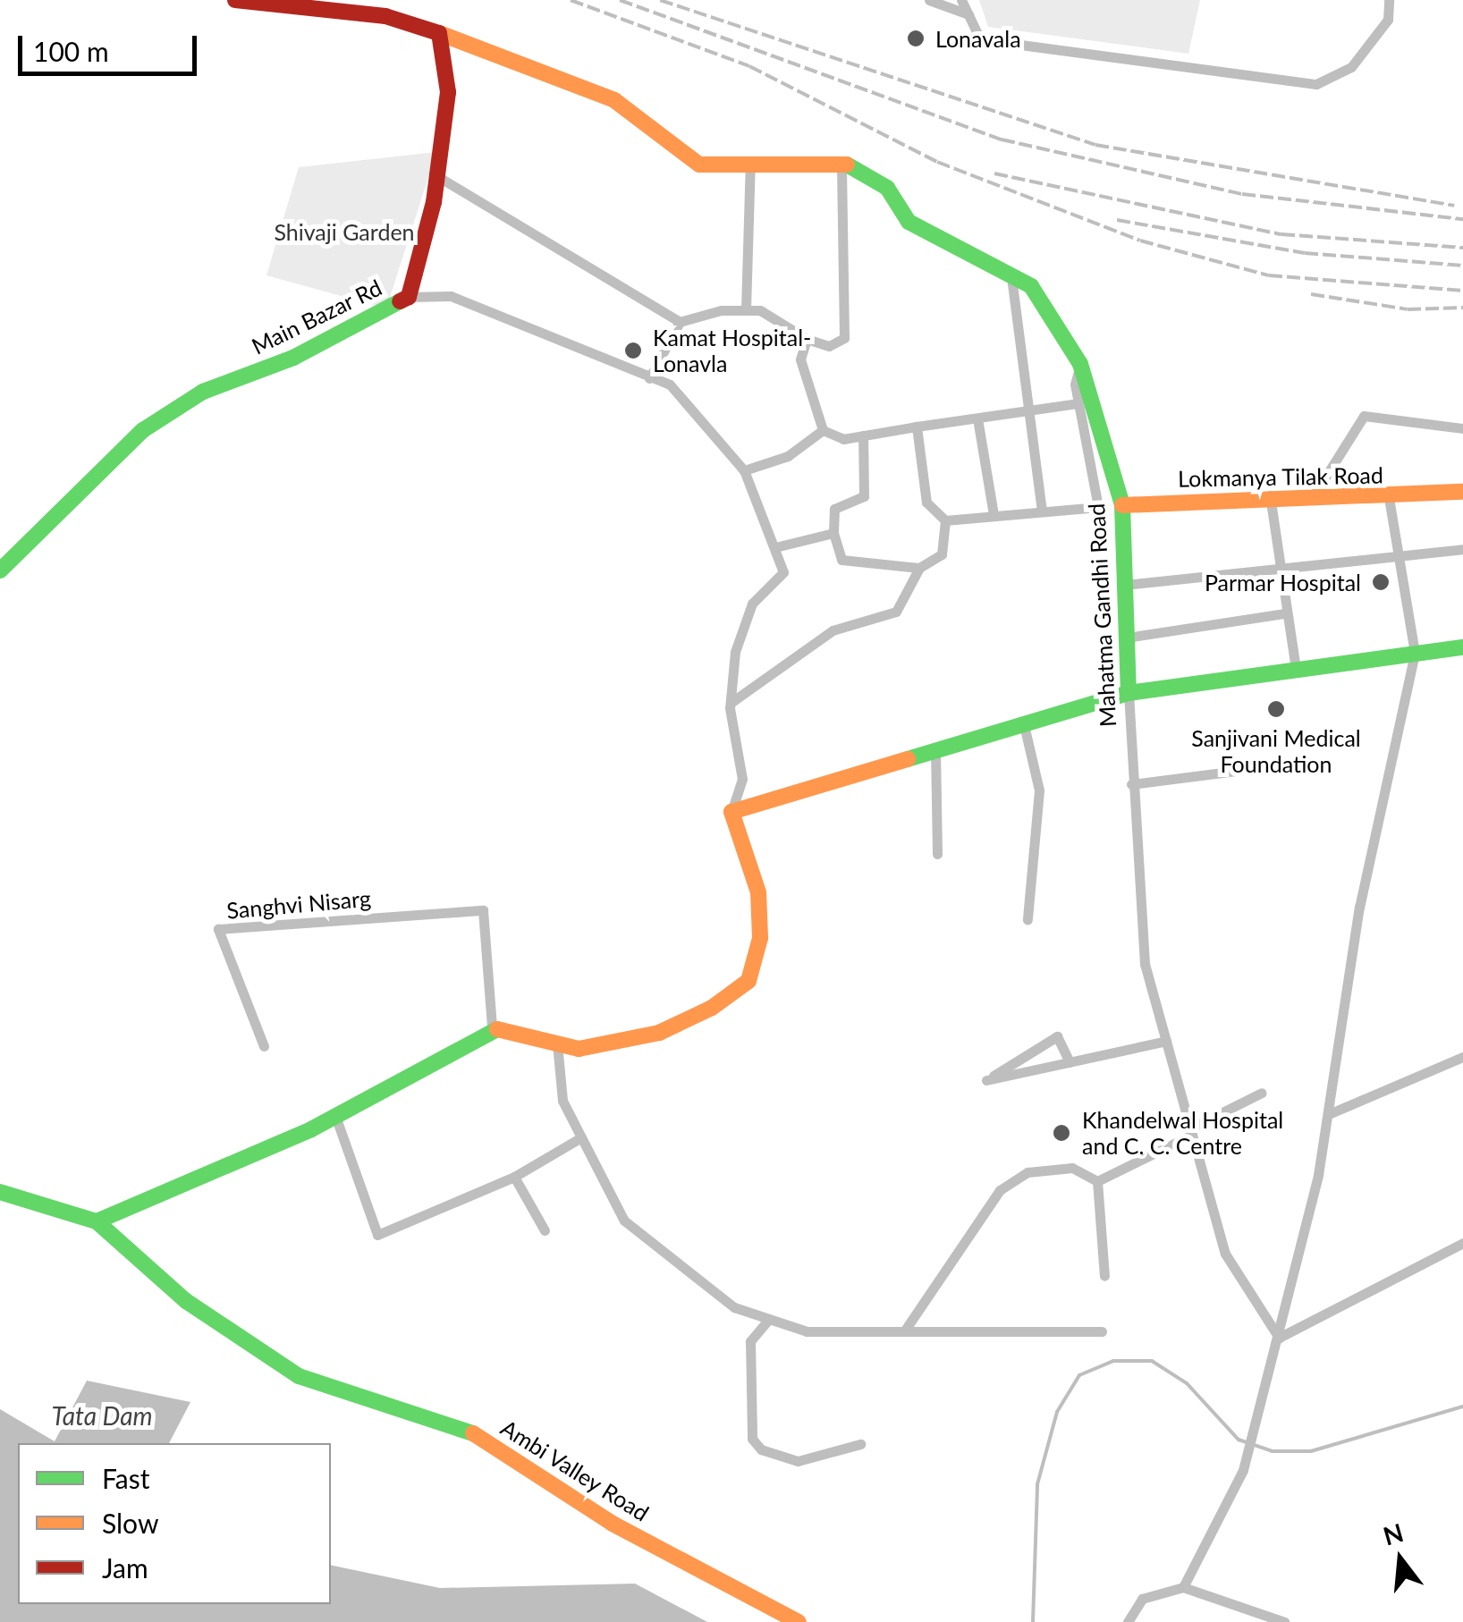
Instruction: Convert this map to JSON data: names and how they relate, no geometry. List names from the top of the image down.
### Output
{
  "streets": {
    "main road": [
      "Main Bazar Rd",
      "Lokmanya Tilak Road",
      "Mahatma Gandhi Road",
      "Ambi Valley Road"
    ],
    "street": ["Sanghvi Nisarg"]
  },
  "crossings": [
    ["Main Bazar Rd", "Mahatma Gandhi Road"],
    ["Lokmanya Tilak Road", "Mahatma Gandhi Road"]
  ],
  "water": ["Tata Dam"],
  "parks": ["Shivaji Garden"],
  "places": [
    "Lonavala",
    "Kamat Hospital- Lonavla",
    "Parmar Hospital",
    "Sanjivani Medical Foundation",
    "Khandelwal Hospital and C. C. Centre"
  ],
  "legend": ["Fast", "Slow", "Jam"],
  "scale_bar": "100 m",
  "north": "top"
}
